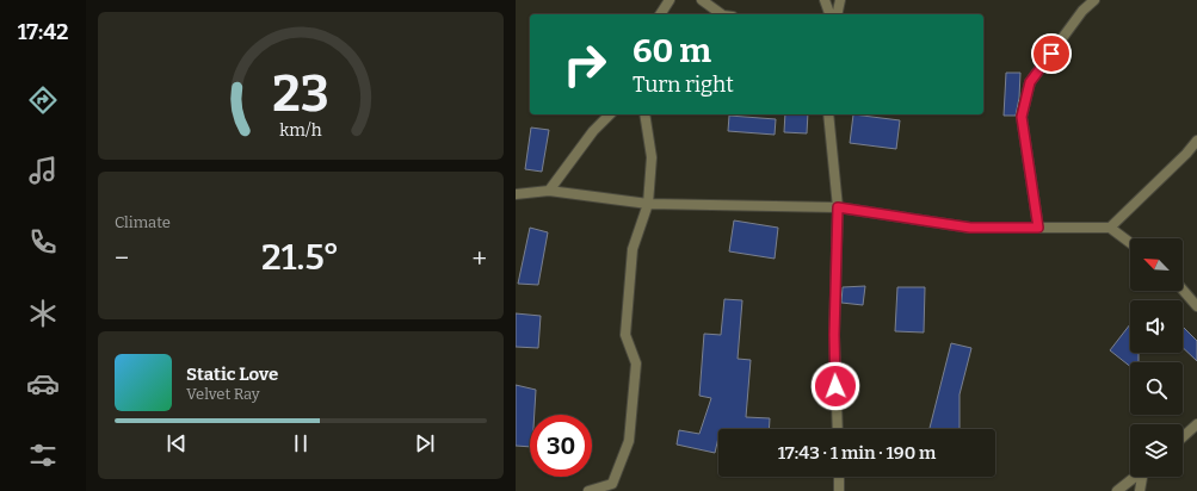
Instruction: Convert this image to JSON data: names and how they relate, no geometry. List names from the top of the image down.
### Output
{
  "north": "top left",
  "page": {
    "tabs": "17:42",
    "turn": ["60 m", "Turn right"],
    "tile": "Climate",
    "heat": ["−", "21.5°", "+"],
    "song": ["Static Love", "Velvet Ray"],
    "limit": "30",
    "trip": "17:43 · 1 min · 190 m",
    "gauge": ["23", "km/h"]
  }
}
